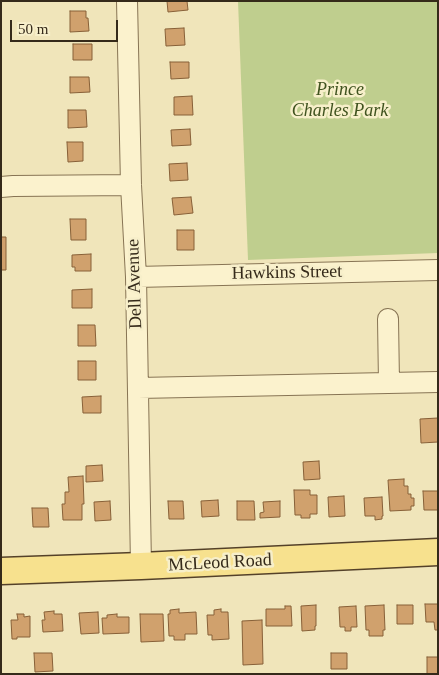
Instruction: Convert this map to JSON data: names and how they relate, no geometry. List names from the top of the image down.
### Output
{
  "streets": {
    "main road": ["McLeod Road"],
    "street": ["Hawkins Street", "Dell Avenue"]
  },
  "crossings": [
    ["Hawkins Street", "Dell Avenue"],
    ["Dell Avenue", "McLeod Road"]
  ],
  "parks": ["Prince Charles Park"],
  "scale_bar": "50 m"
}
